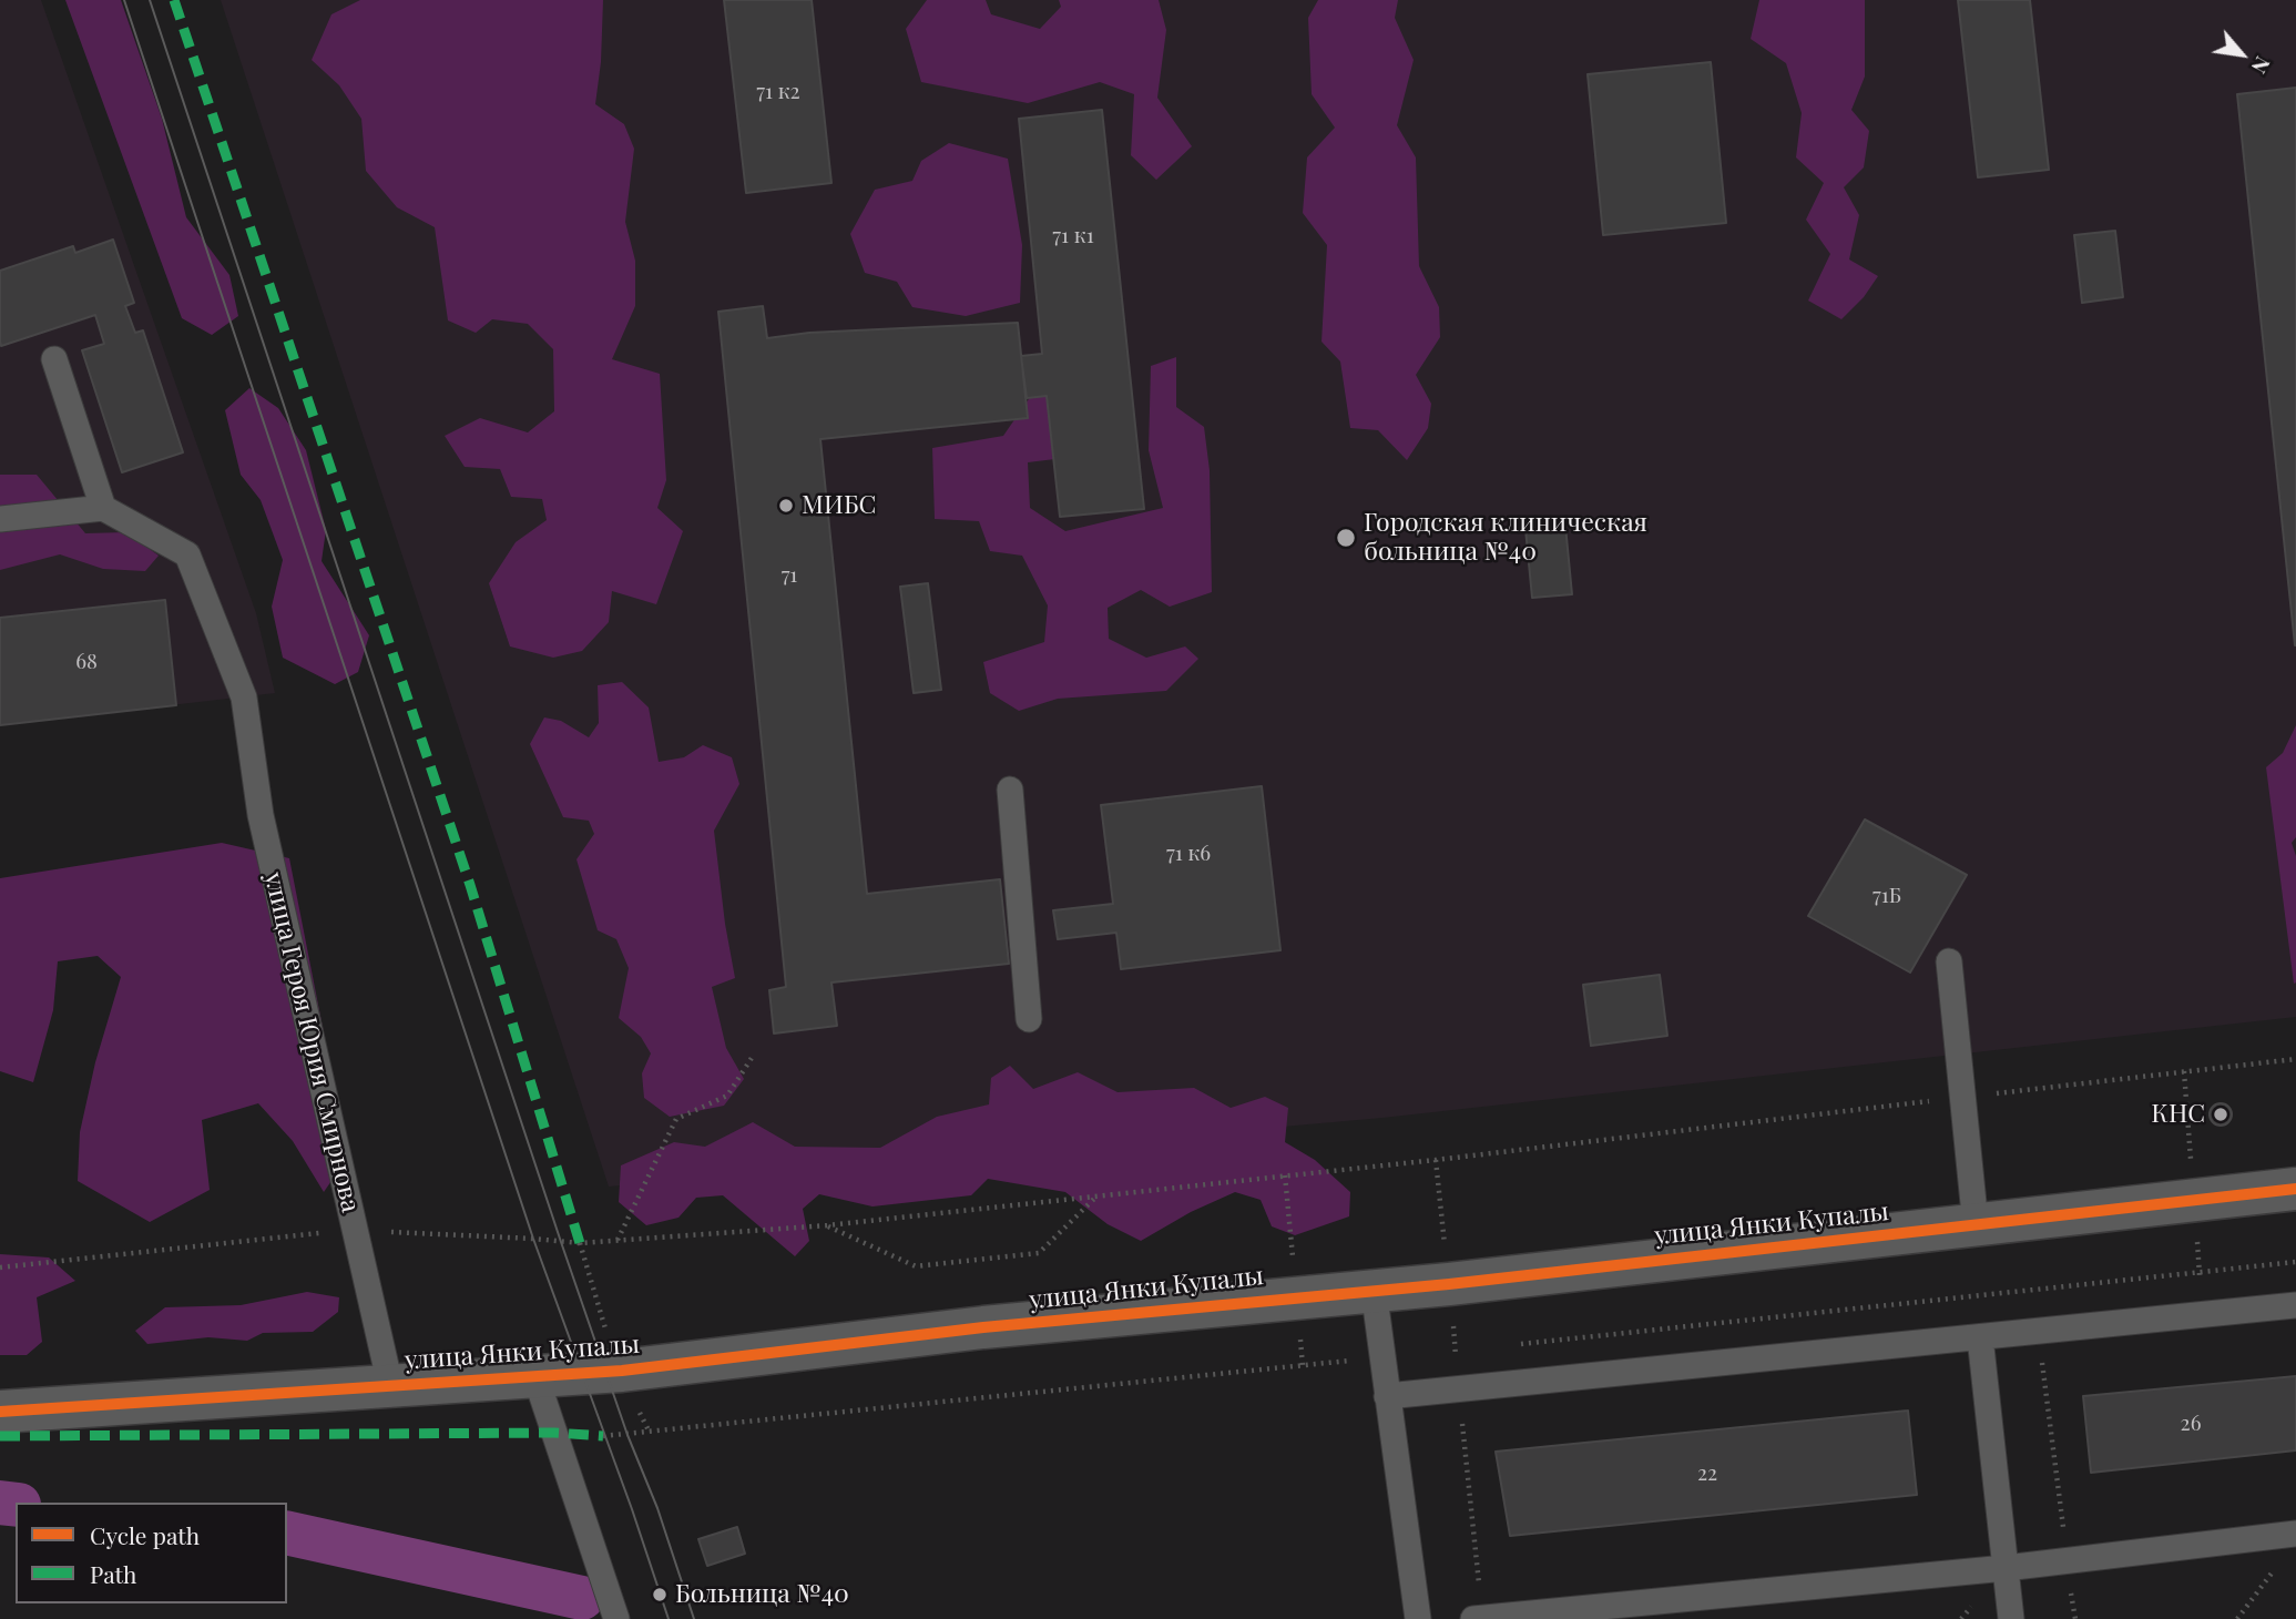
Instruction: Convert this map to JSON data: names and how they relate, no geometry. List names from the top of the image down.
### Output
{
  "streets": {
    "street": ["улица Янки Купалы"],
    "lane": ["улица Героя Юрия Смирнова"]
  },
  "crossings": [
    ["улица Героя Юрия Смирнова", "улица Янки Купалы"]
  ],
  "places": [
    "МИБС",
    "Городская клиническая больница №40",
    "КНС",
    "Больница №40"
  ],
  "house_numbers": [
    "71 к2",
    "71 к1",
    "71",
    "68",
    "71 к6",
    "71Б",
    "26",
    "22"
  ],
  "legend": ["Cycle path", "Path"],
  "north": "bottom right"
}
